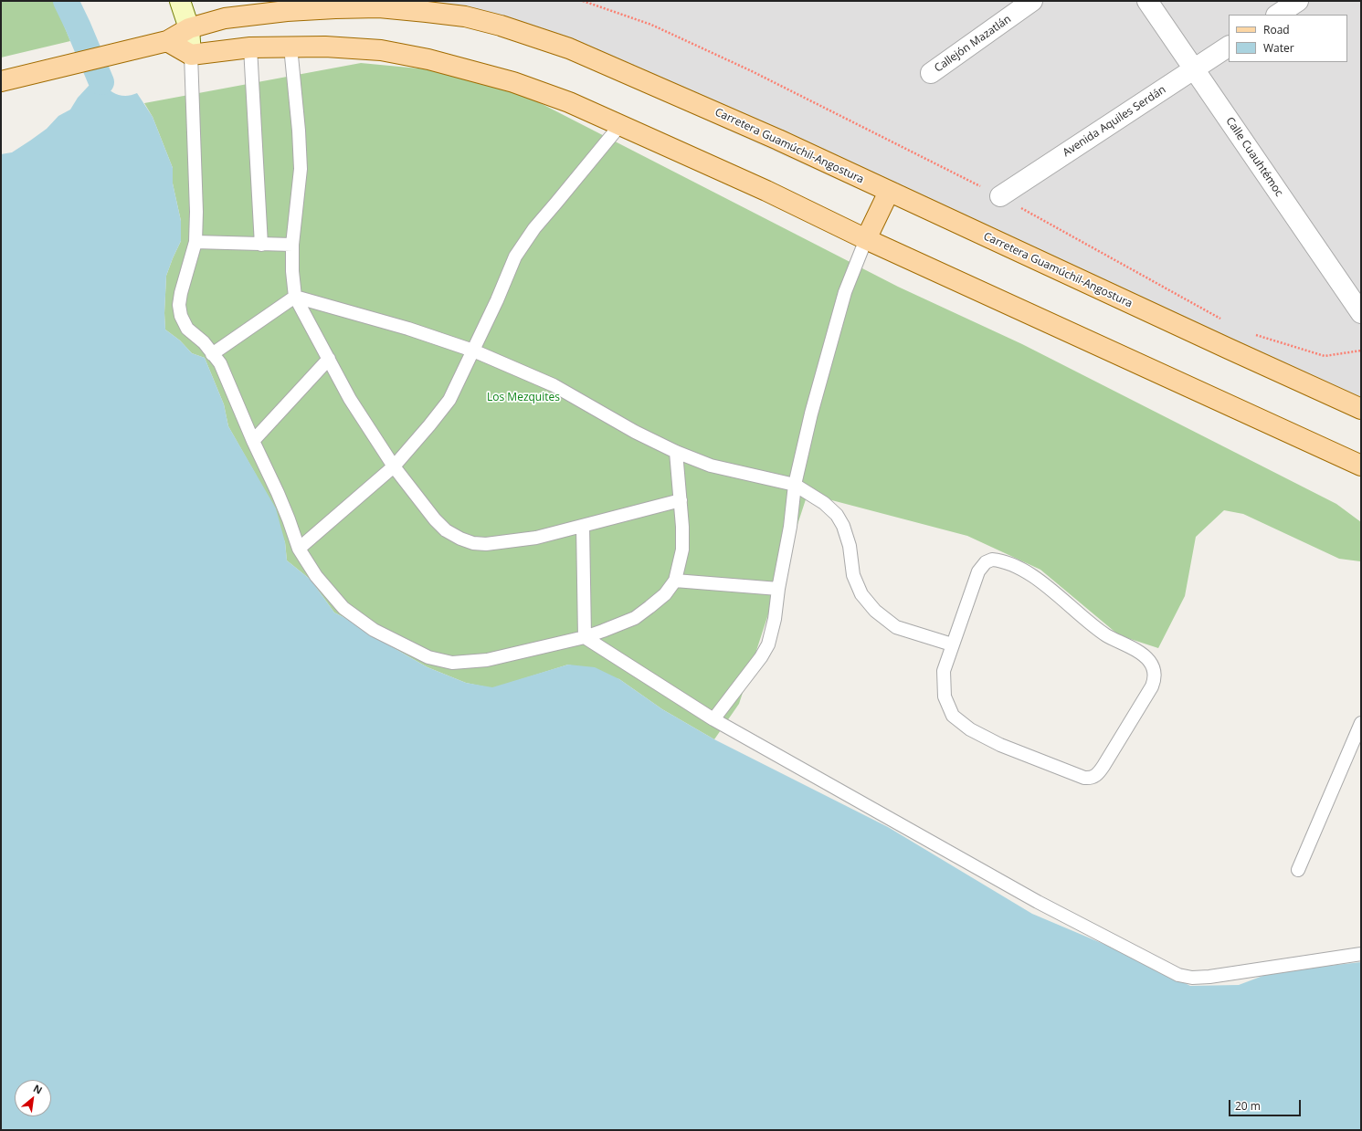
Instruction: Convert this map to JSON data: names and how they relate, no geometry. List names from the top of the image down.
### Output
{
  "streets": {
    "main road": ["Carretera Guamúchil-Angostura"],
    "street": ["Callejón Mazatlán", "Avenida Aquiles Serdán", "Calle Cuauhtémoc"]
  },
  "crossings": [
    ["Avenida Aquiles Serdán", "Calle Cuauhtémoc"]
  ],
  "parks": ["Los Mezquites"],
  "legend": ["Road", "Water"],
  "scale_bar": "20 m",
  "north": "top right"
}
